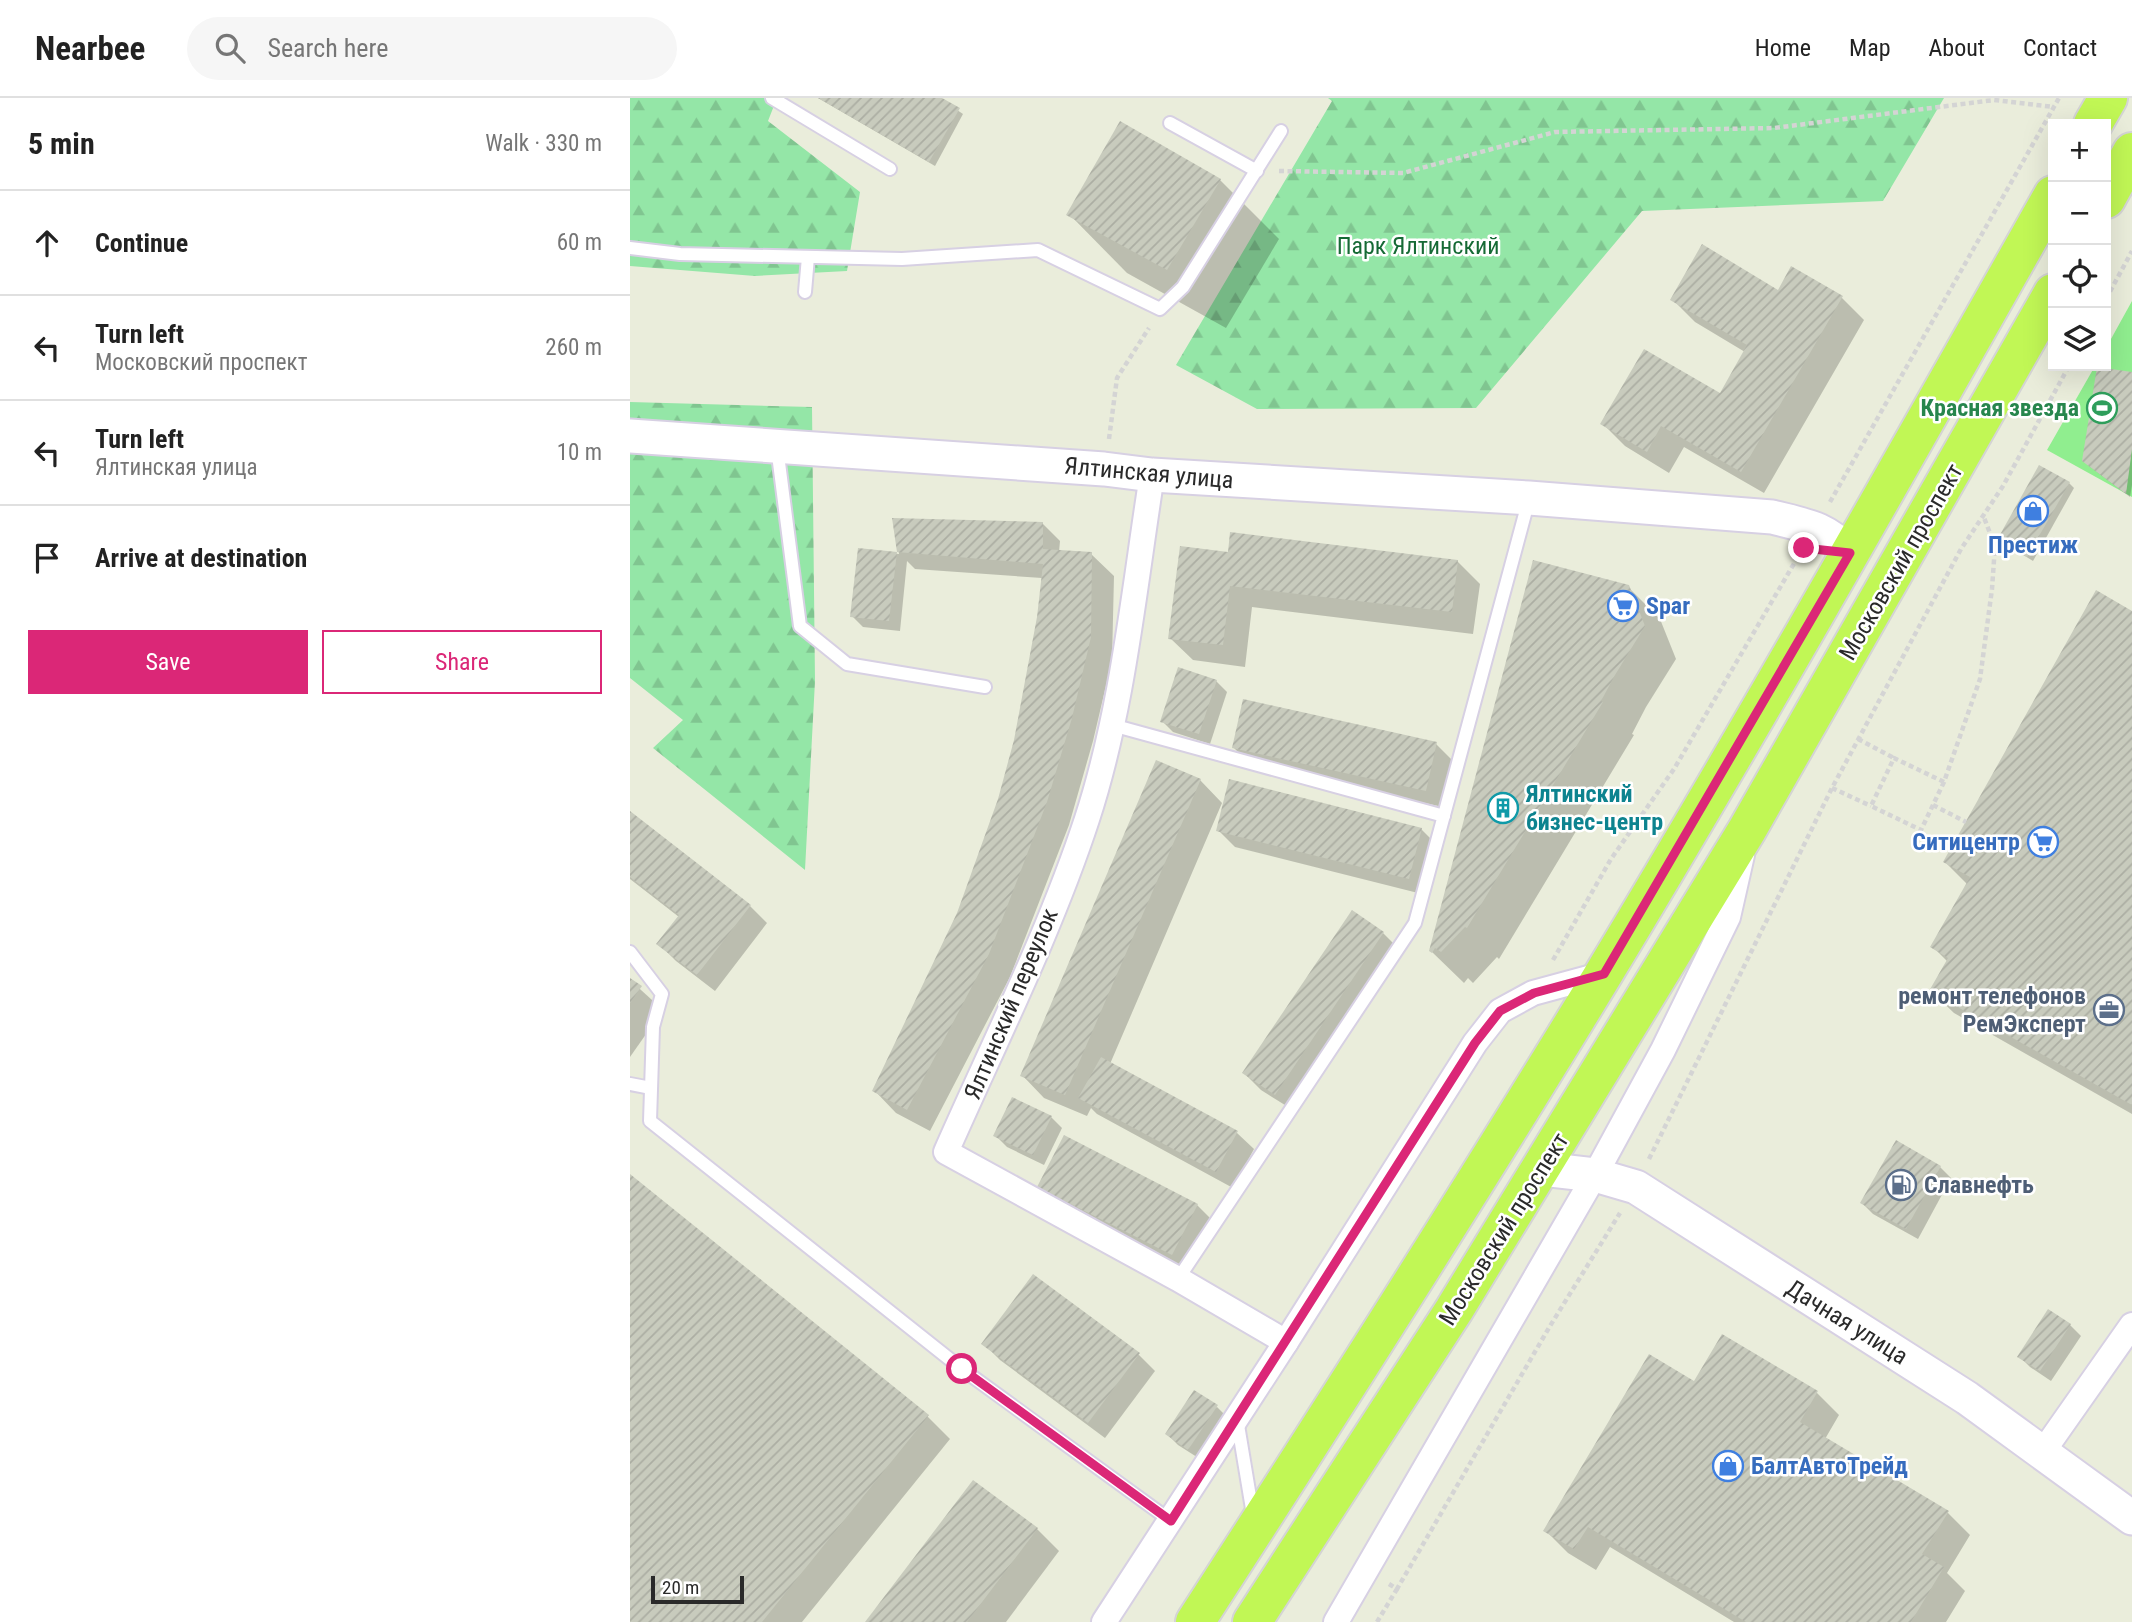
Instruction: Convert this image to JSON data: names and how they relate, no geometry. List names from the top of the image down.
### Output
{
  "streets": {
    "main road": ["Московский проспект"],
    "street": ["Ялтинская улица", "Ялтинский переулок", "Дачная улица"]
  },
  "crossings": [
    ["Ялтинская улица", "Московский проспект"],
    ["Ялтинская улица", "Ялтинский переулок"],
    ["Московский проспект", "Дачная улица"]
  ],
  "parks": ["Парк Ялтинский"],
  "places": {
    "sports": ["Красная звезда"],
    "shop": ["Престиж", "БалтАвтоТрейд"],
    "supermarket": ["Spar", "Ситицентр"],
    "building": ["Ялтинский бизнес-центр"],
    "office": ["ремонт телефонов РемЭксперт"],
    "fuel station": ["Славнефть"]
  },
  "scale_bar": "20 m",
  "page": {
    "header": "Nearbee",
    "search": "Search here",
    "nav": [
      "Home",
      "Map",
      "About",
      "Contact"
    ],
    "heading": ["5 min", "Walk · 330 m"],
    "map_buttons": ["+", "−"],
    "list": [
      ["Continue", "60 m"],
      ["Turn left", "Московский проспект", "260 m"],
      ["Turn left", "Ялтинская улица", "10 m"],
      "Arrive at destination"
    ],
    "buttons": ["Save", "Share"],
    "scale": "20 m"
  }
}
